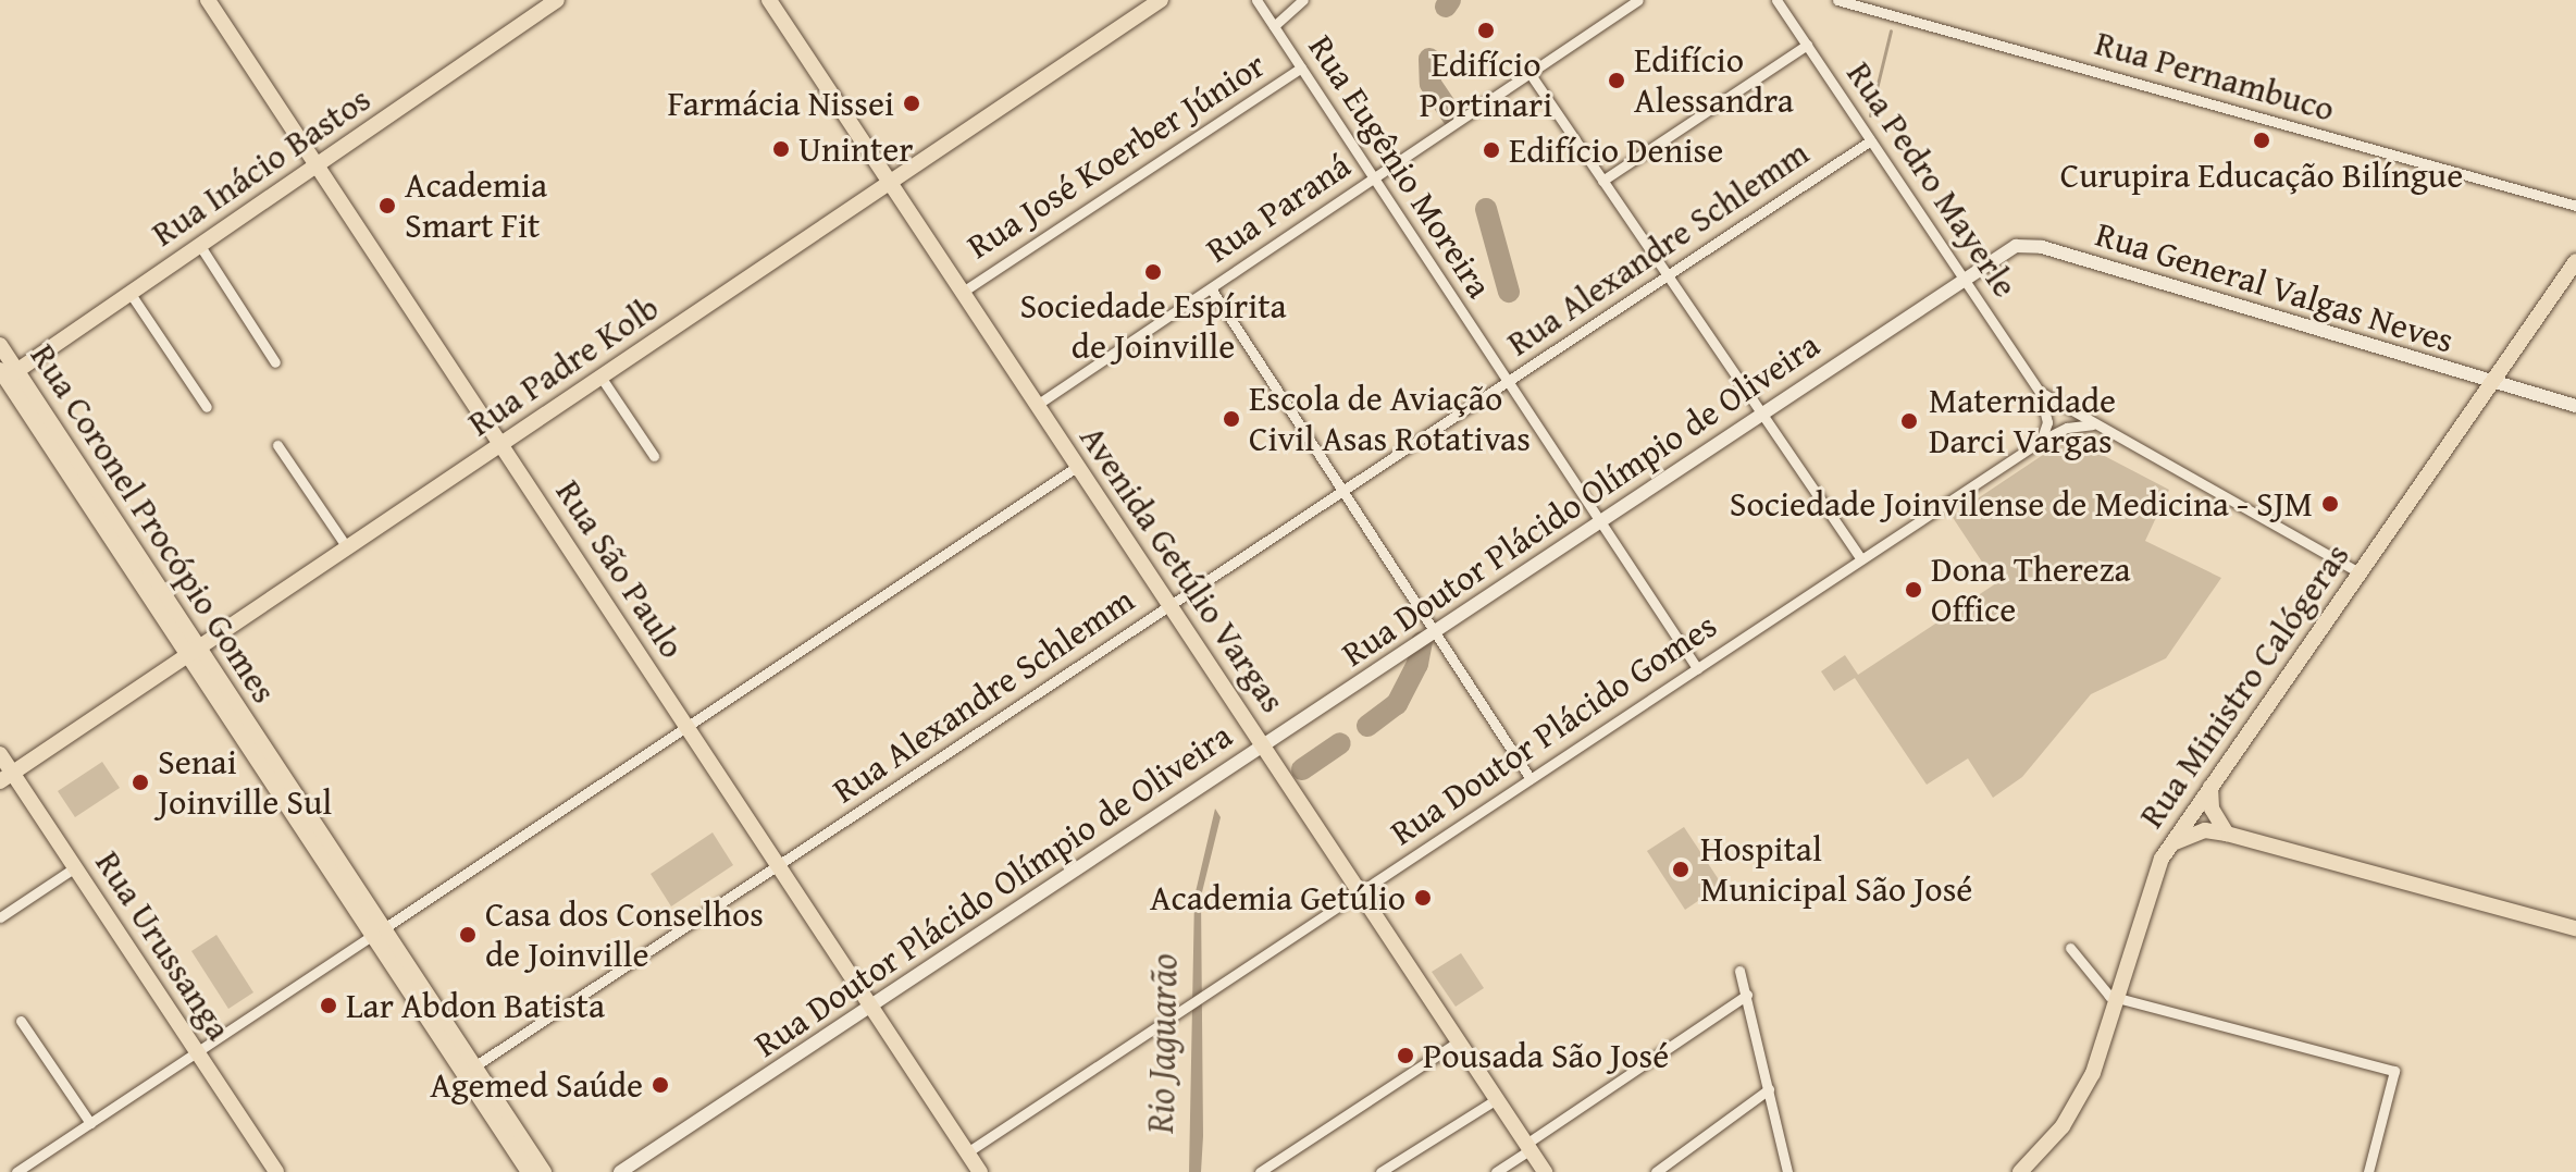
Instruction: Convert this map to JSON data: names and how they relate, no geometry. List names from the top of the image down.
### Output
{
  "streets": {
    "main road": [
      "Rua Inácio Bastos",
      "Rua General Valgas Neves",
      "Rua Padre Kolb",
      "Rua Doutor Plácido Olímpio de Oliveira",
      "Rua Coronel Procópio Gomes",
      "Rua São Paulo",
      "Avenida Getúlio Vargas",
      "Rua Ministro Calógeras",
      "Rua Urussanga"
    ],
    "street": [
      "Rua Pernambuco",
      "Rua José Koerber Júnior",
      "Rua Eugênio Moreira",
      "Rua Pedro Mayerle",
      "Rua Paraná",
      "Rua Alexandre Schlemm",
      "Rua Doutor Plácido Gomes"
    ]
  },
  "crossings": [
    ["Rua José Koerber Júnior", "Rua Eugênio Moreira"],
    ["Rua José Koerber Júnior", "Avenida Getúlio Vargas"],
    ["Rua Inácio Bastos", "Rua Coronel Procópio Gomes"],
    ["Rua Inácio Bastos", "Rua São Paulo"],
    ["Rua Eugênio Moreira", "Rua Paraná"],
    ["Rua Eugênio Moreira", "Rua Alexandre Schlemm"],
    ["Rua Eugênio Moreira", "Rua Doutor Plácido Olímpio de Oliveira"],
    ["Rua Eugênio Moreira", "Rua Doutor Plácido Gomes"],
    ["Rua Pedro Mayerle", "Rua Alexandre Schlemm"],
    ["Rua Pedro Mayerle", "Rua General Valgas Neves"],
    ["Rua Pedro Mayerle", "Rua Doutor Plácido Olímpio de Oliveira"],
    ["Rua Paraná", "Avenida Getúlio Vargas"],
    ["Rua Alexandre Schlemm", "Rua Coronel Procópio Gomes"],
    ["Rua Alexandre Schlemm", "Rua São Paulo"],
    ["Rua Alexandre Schlemm", "Avenida Getúlio Vargas"],
    ["Rua General Valgas Neves", "Rua Doutor Plácido Olímpio de Oliveira"],
    ["Rua General Valgas Neves", "Rua Ministro Calógeras"],
    ["Rua Padre Kolb", "Rua Coronel Procópio Gomes"],
    ["Rua Padre Kolb", "Rua São Paulo"],
    ["Rua Padre Kolb", "Avenida Getúlio Vargas"],
    ["Rua Padre Kolb", "Rua Urussanga"],
    ["Rua Doutor Plácido Olímpio de Oliveira", "Rua São Paulo"],
    ["Rua Doutor Plácido Olímpio de Oliveira", "Avenida Getúlio Vargas"],
    ["Rua São Paulo", "Rua Doutor Plácido Gomes"],
    ["Avenida Getúlio Vargas", "Rua Doutor Plácido Gomes"]
  ],
  "water": ["Rio Jaguarão"],
  "places": [
    "Edifício Portinari",
    "Edifício Alessandra",
    "Farmácia Nissei",
    "Curupira Educação Bilíngue",
    "Uninter",
    "Edifício Denise",
    "Academia Smart Fit",
    "Sociedade Espírita de Joinville",
    "Escola de Aviação Civil Asas Rotativas",
    "Maternidade Darci Vargas",
    "Sociedade Joinvilense de Medicina - SJM",
    "Dona Thereza Office",
    "Senai Joinville Sul",
    "Hospital Municipal São José",
    "Academia Getúlio",
    "Casa dos Conselhos de Joinville",
    "Lar Abdon Batista",
    "Pousada São José",
    "Agemed Saúde"
  ]
}
